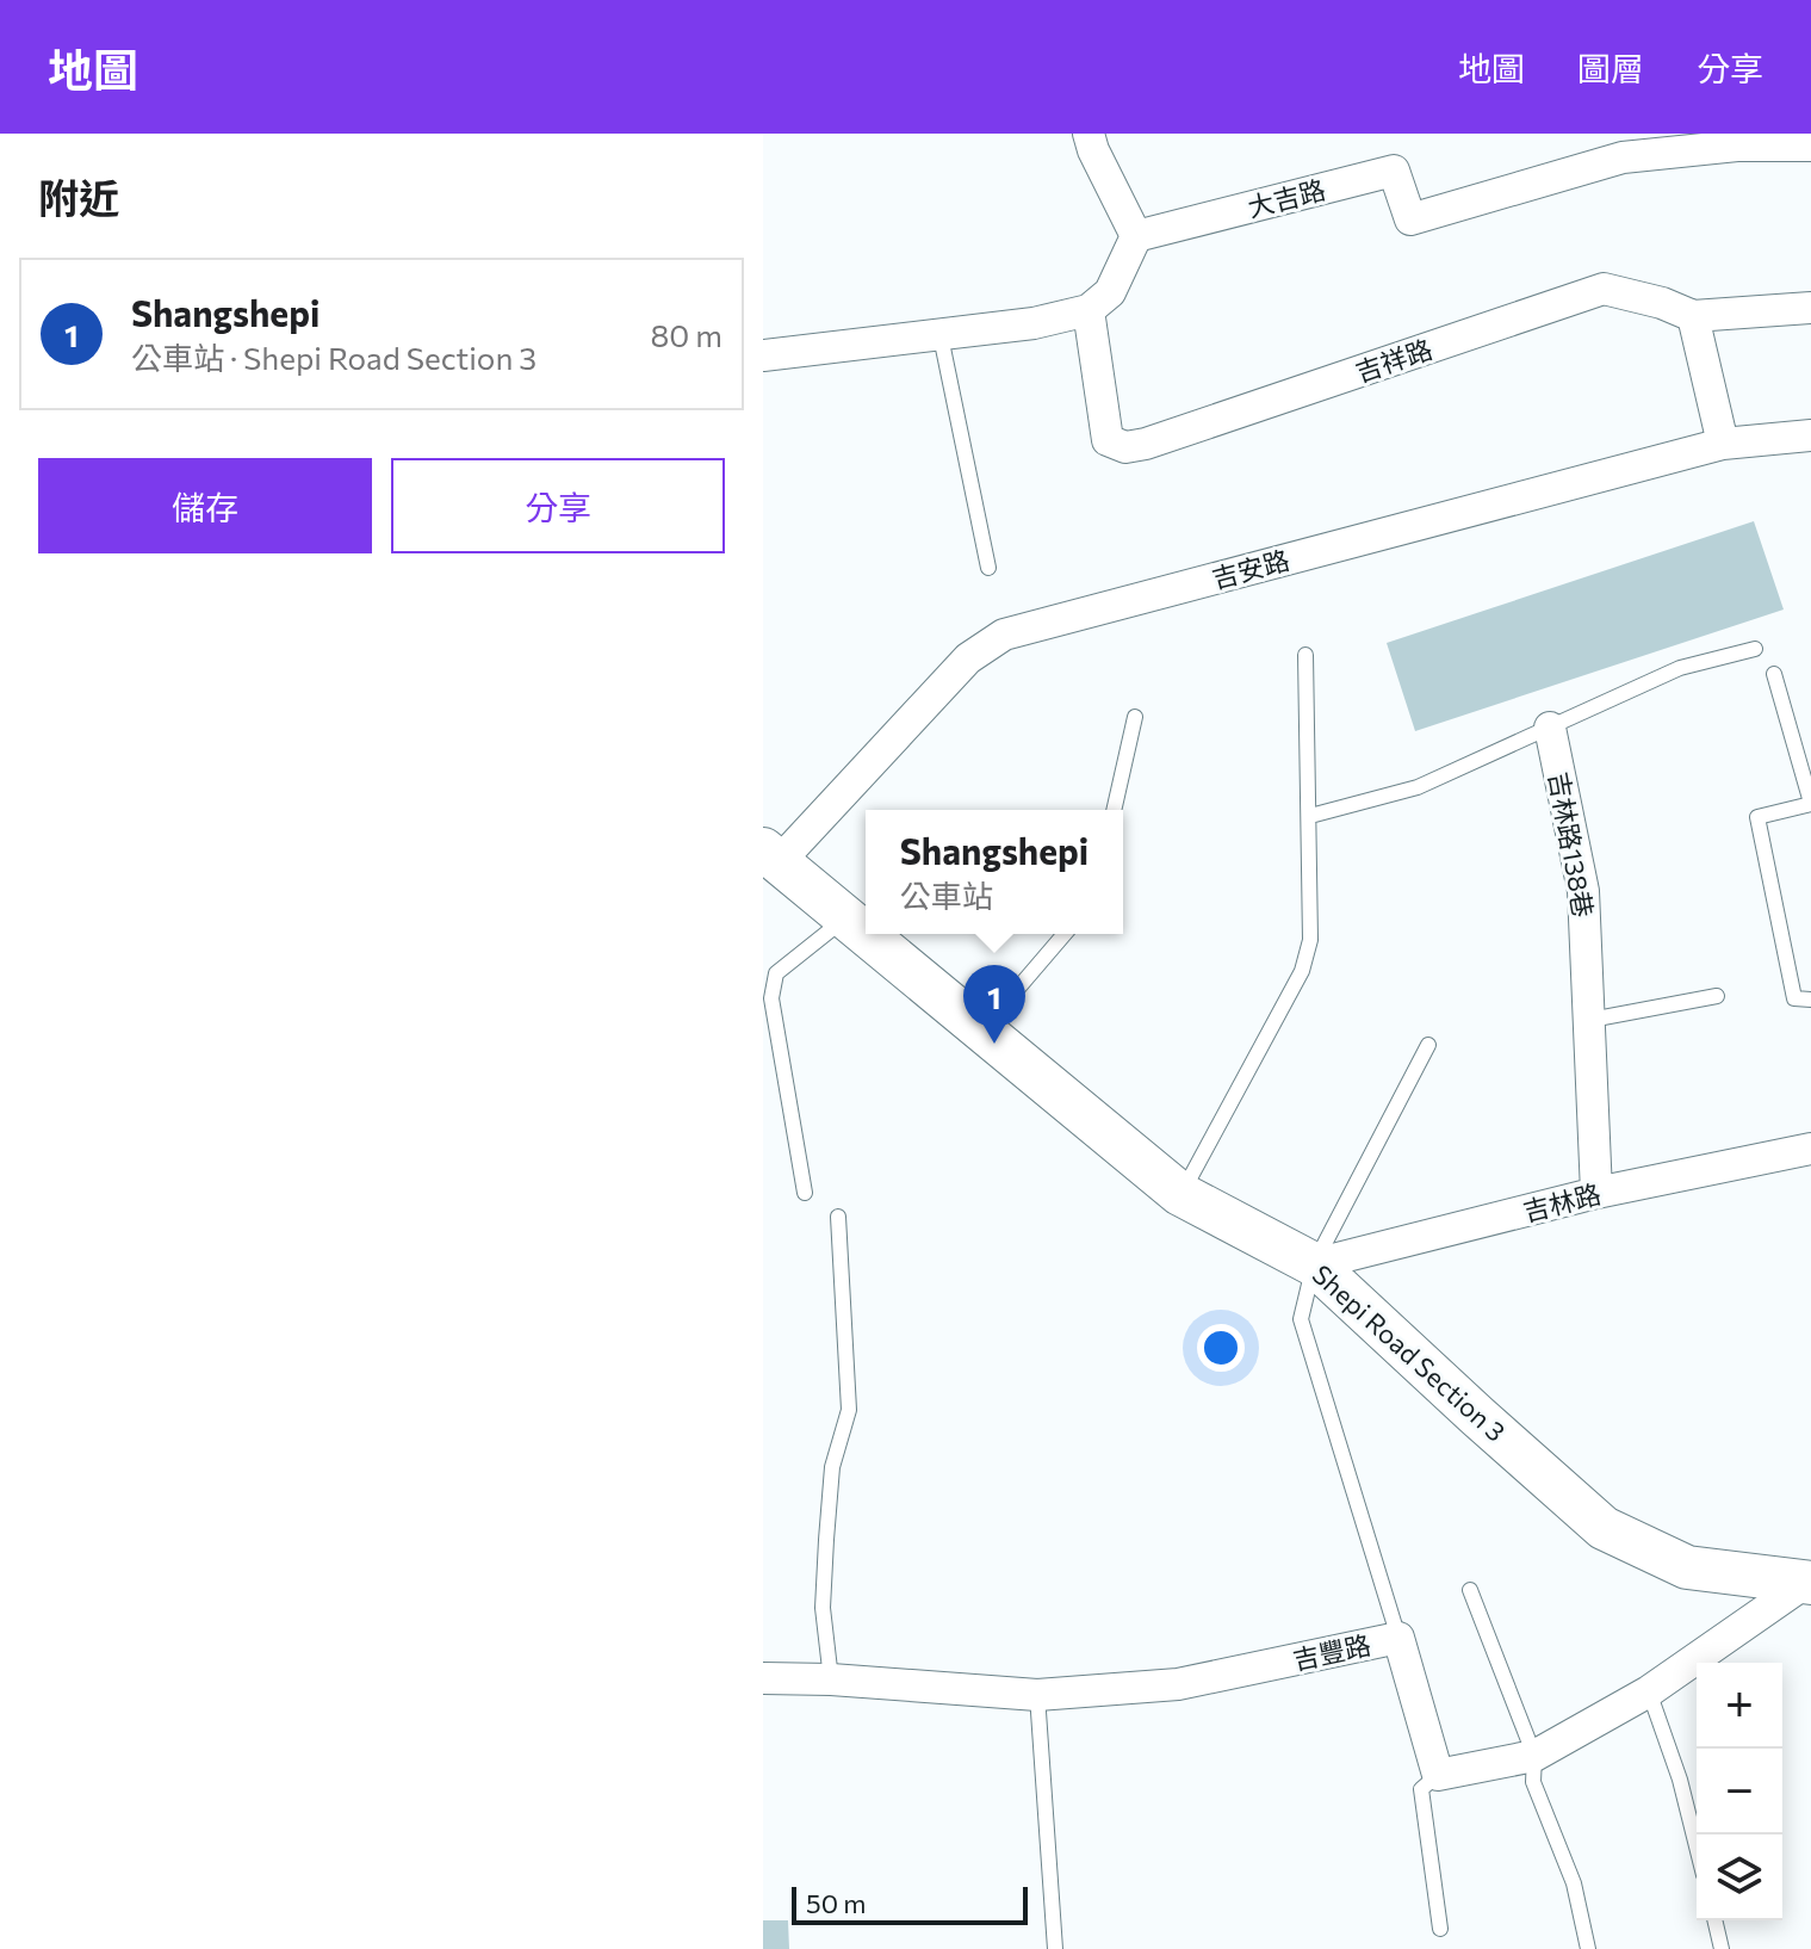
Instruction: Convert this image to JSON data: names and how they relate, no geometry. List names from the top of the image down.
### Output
{
  "streets": {
    "street": [
      "大吉路",
      "吉祥路",
      "吉安路",
      "吉林路138巷",
      "吉林路",
      "Shepi Road Section 3",
      "吉豐路"
    ]
  },
  "crossings": [
    ["吉安路", "Shepi Road Section 3"],
    ["吉林路138巷", "吉林路"],
    ["吉林路", "Shepi Road Section 3"]
  ],
  "scale_bar": "50 m",
  "page": {
    "header": "地圖",
    "nav": ["地圖", "圖層", "分享"],
    "heading": "附近",
    "list": [
      {
        "mark": "1",
        "name": "Shangshepi",
        "note": "公車站 · Shepi Road Section 3",
        "value": "80 m"
      }
    ],
    "buttons": ["儲存", "分享"],
    "popup": ["Shangshepi", "公車站"],
    "pins": "1",
    "map_buttons": ["+", "−"],
    "scale": "50 m"
  }
}
